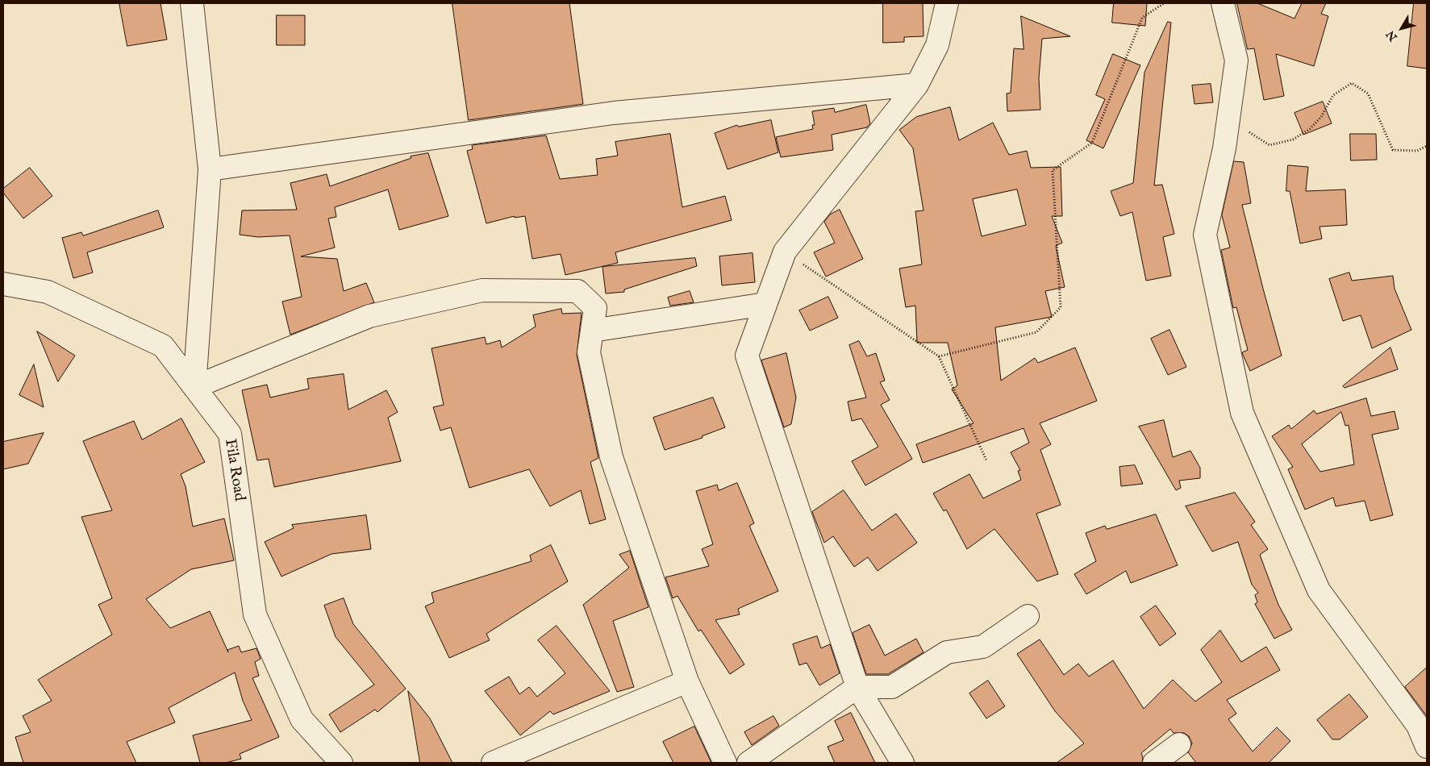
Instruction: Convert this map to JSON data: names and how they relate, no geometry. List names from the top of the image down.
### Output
{
  "streets": {
    "street": ["Fila Road"]
  },
  "north": "bottom left"
}
